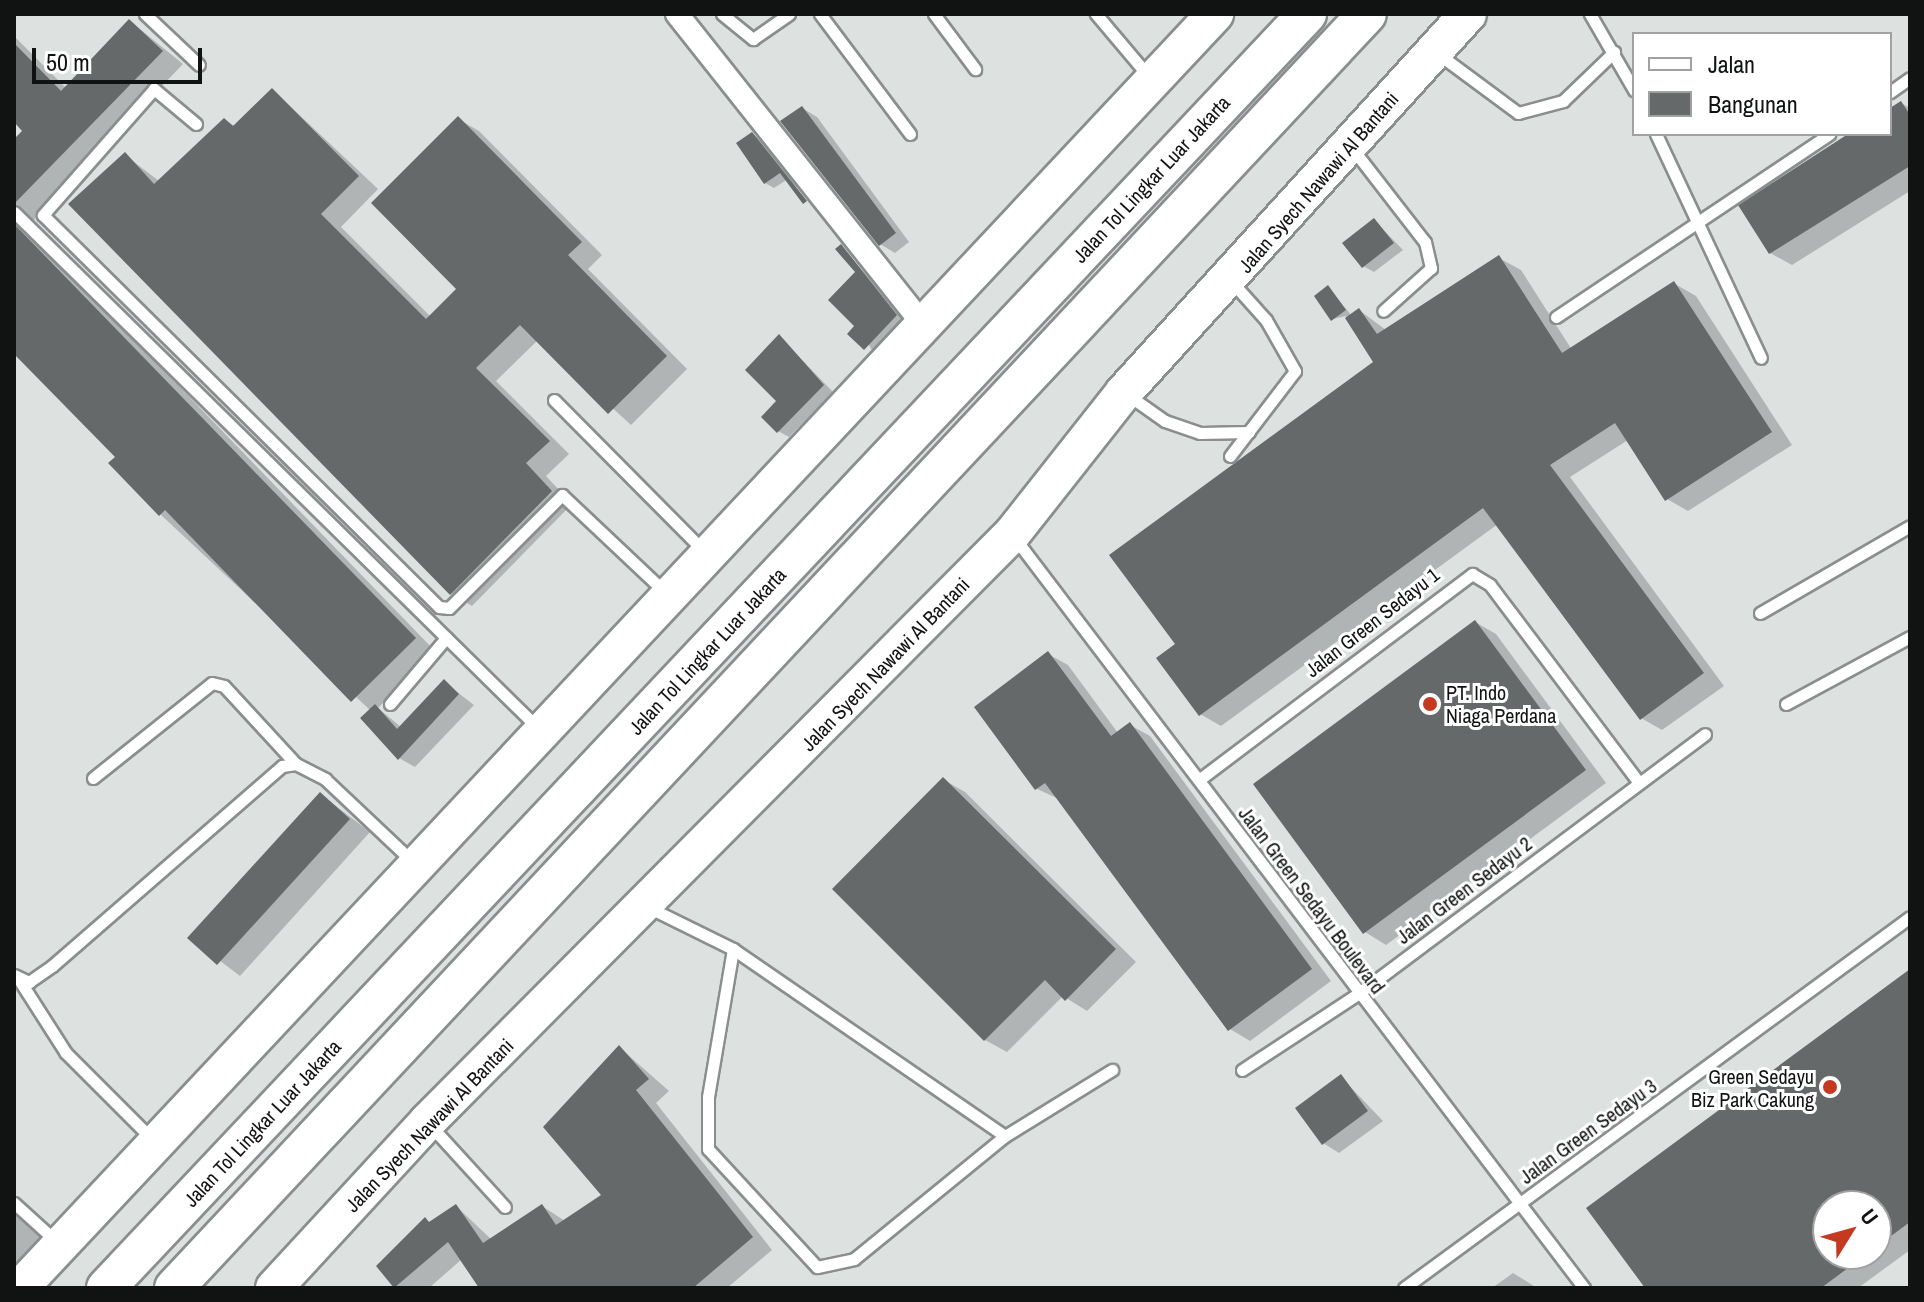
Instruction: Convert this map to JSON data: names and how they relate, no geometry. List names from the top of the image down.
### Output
{
  "streets": {
    "highway": ["Jalan Tol Lingkar Luar Jakarta", "Jalan Syech Nawawi Al Bantani"],
    "lane": [
      "Jalan Green Sedayu 1",
      "Jalan Green Sedayu 2",
      "Jalan Green Sedayu Boulevard",
      "Jalan Green Sedayu 3"
    ]
  },
  "crossings": [
    ["Jalan Syech Nawawi Al Bantani", "Jalan Green Sedayu Boulevard"],
    ["Jalan Green Sedayu 1", "Jalan Green Sedayu 2"],
    ["Jalan Green Sedayu 1", "Jalan Green Sedayu Boulevard"],
    ["Jalan Green Sedayu 2", "Jalan Green Sedayu Boulevard"],
    ["Jalan Green Sedayu Boulevard", "Jalan Green Sedayu 3"]
  ],
  "places": ["PT. Indo Niaga Perdana", "Green Sedayu Biz Park Cakung"],
  "legend": ["Jalan", "Bangunan"],
  "scale_bar": "50 m",
  "north": "top right"
}
